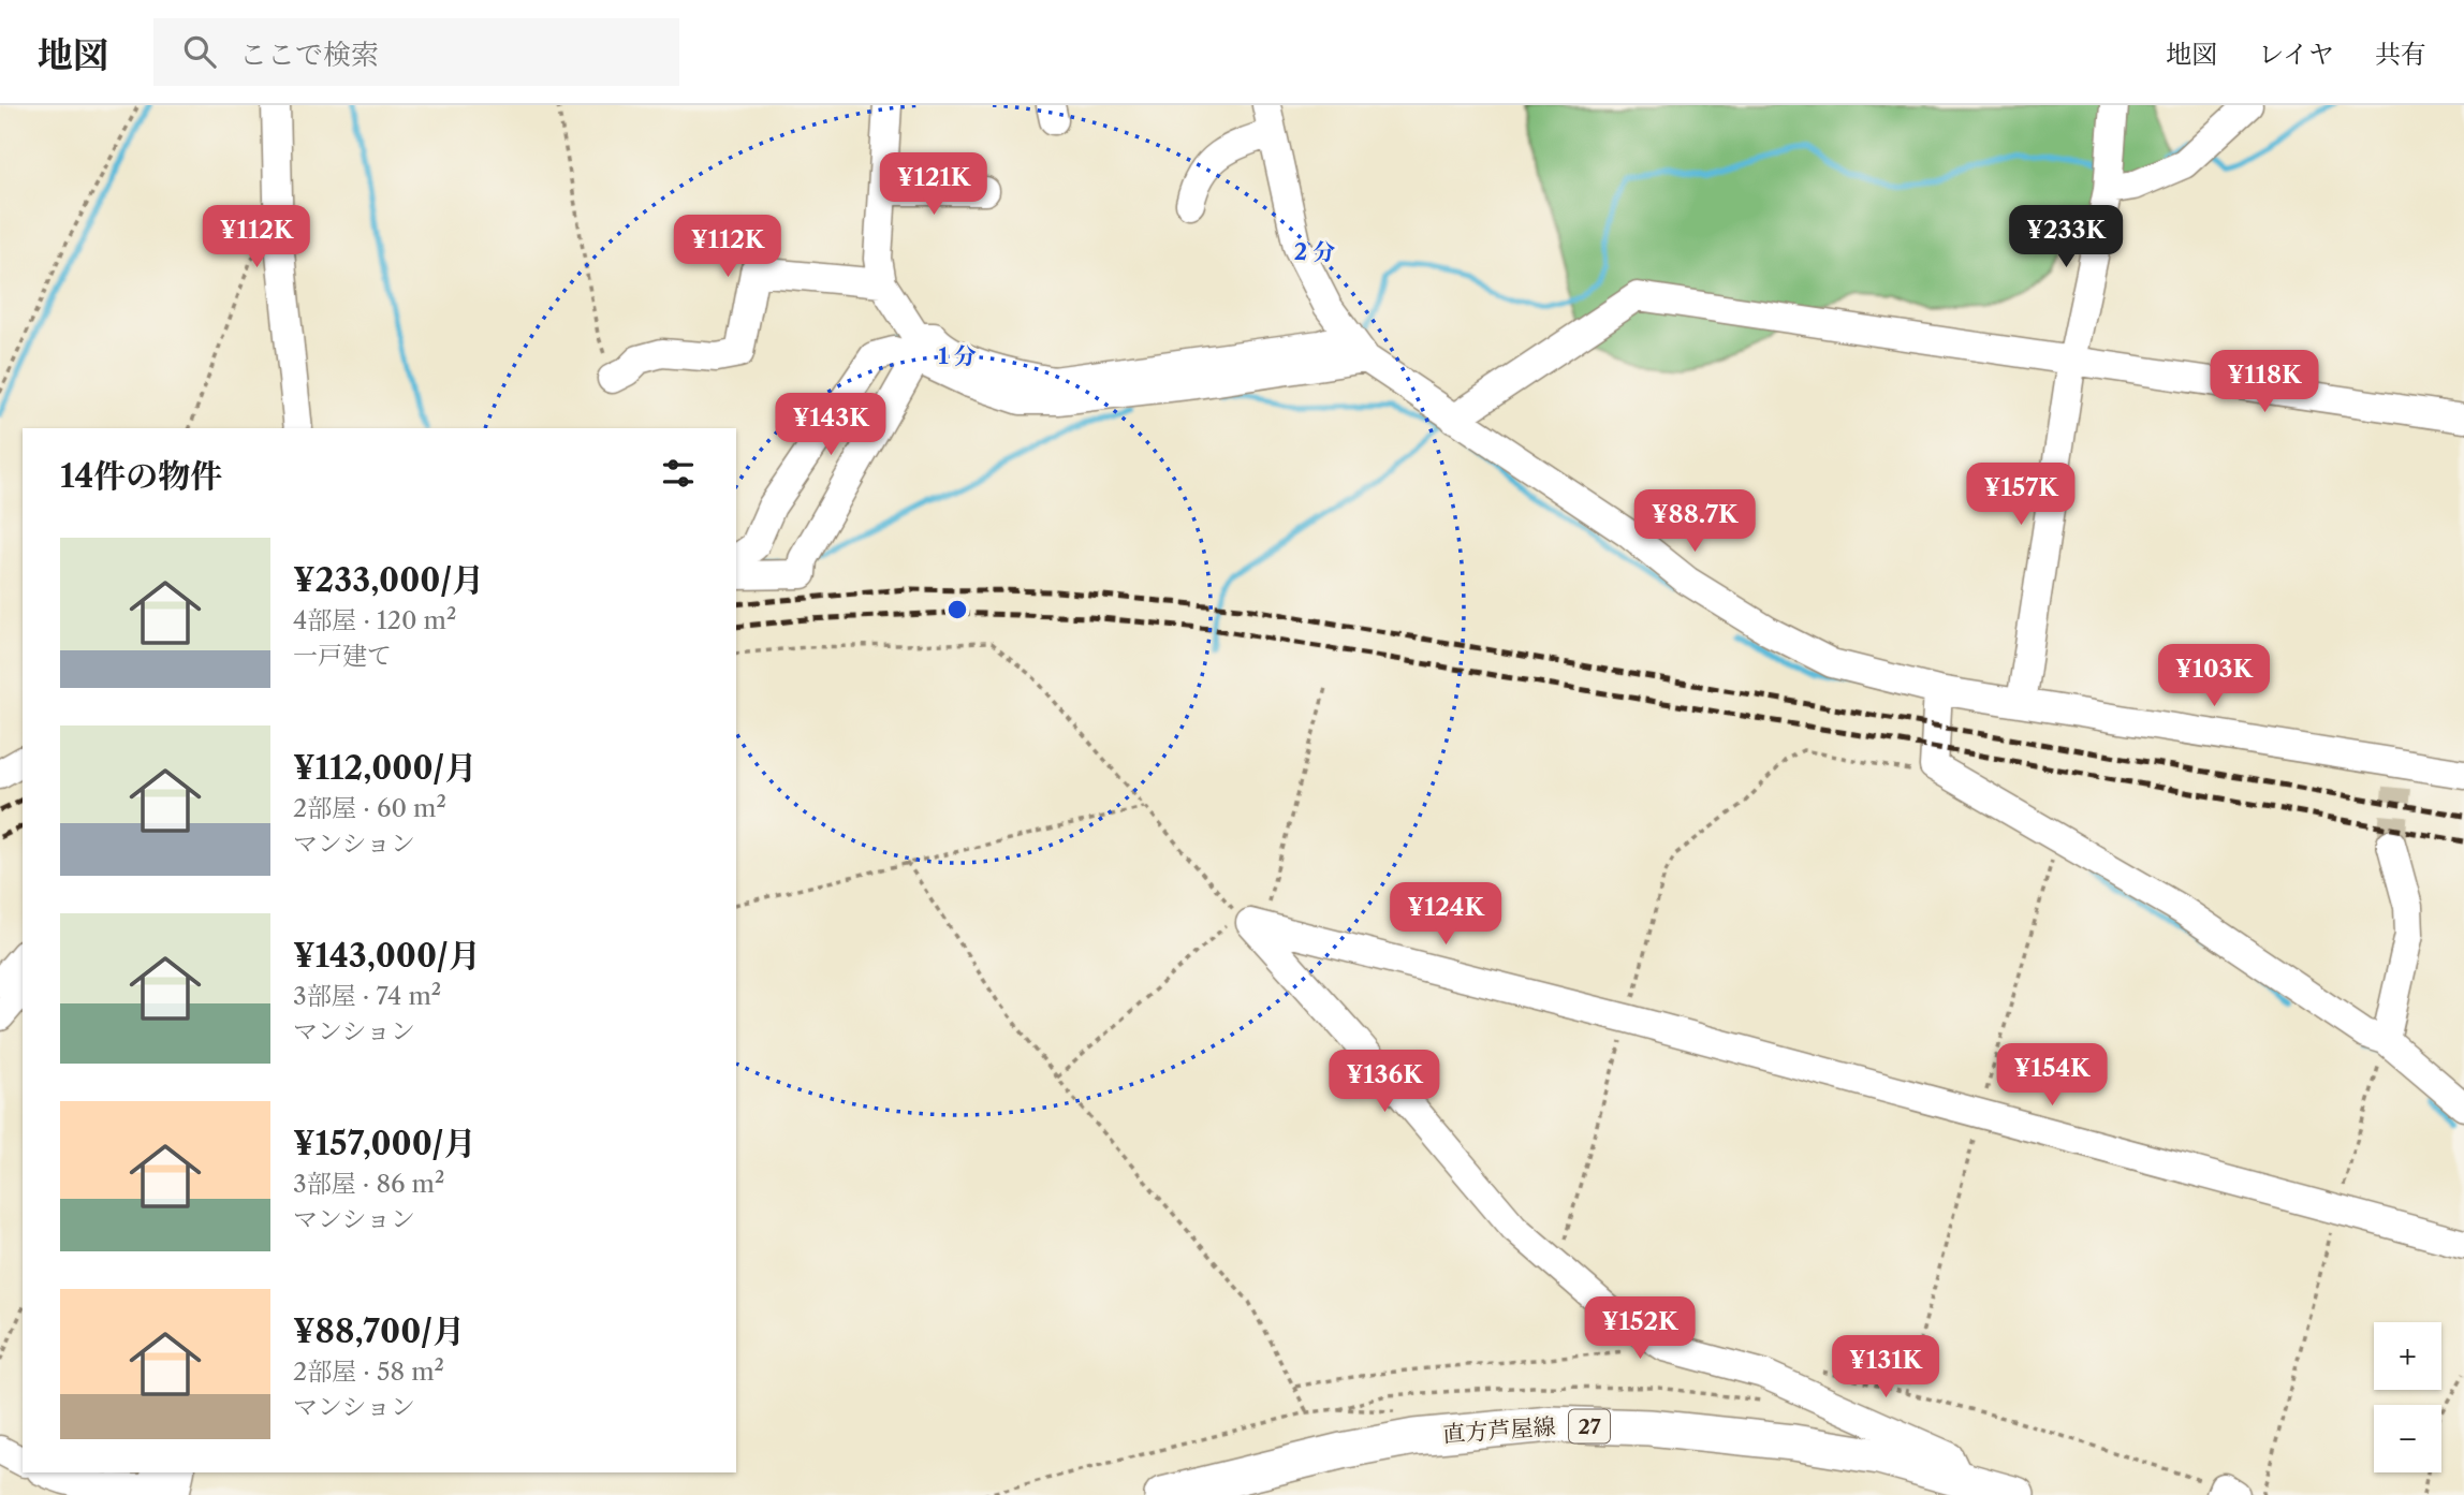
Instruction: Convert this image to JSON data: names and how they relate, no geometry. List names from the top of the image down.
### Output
{
  "streets": {
    "main road": ["27", "直方芦屋線"]
  },
  "page": {
    "header": "地図",
    "search": "ここで検索",
    "nav": ["地図", "レイヤ", "共有"],
    "price": [
      "¥121K",
      "¥112K",
      "¥233K",
      "¥112K",
      "¥118K",
      "¥143K",
      "¥157K",
      "¥88.7K",
      "¥103K",
      "¥124K",
      "¥154K",
      "¥136K",
      "¥152K",
      "¥131K"
    ],
    "heading": "14件の物件",
    "list": [
      {
        "name": "¥233,000/月",
        "note": "4部屋 · 120 m² · 一戸建て"
      },
      {
        "name": "¥112,000/月",
        "note": "2部屋 · 60 m² · マンション"
      },
      {
        "name": "¥143,000/月",
        "note": "3部屋 · 74 m² · マンション"
      },
      {
        "name": "¥157,000/月",
        "note": "3部屋 · 86 m² · マンション"
      },
      {
        "name": "¥88,700/月",
        "note": "2部屋 · 58 m² · マンション"
      }
    ],
    "map_buttons": ["+", "−"]
  },
  "rings": ["2 分", "1 分"]
}
